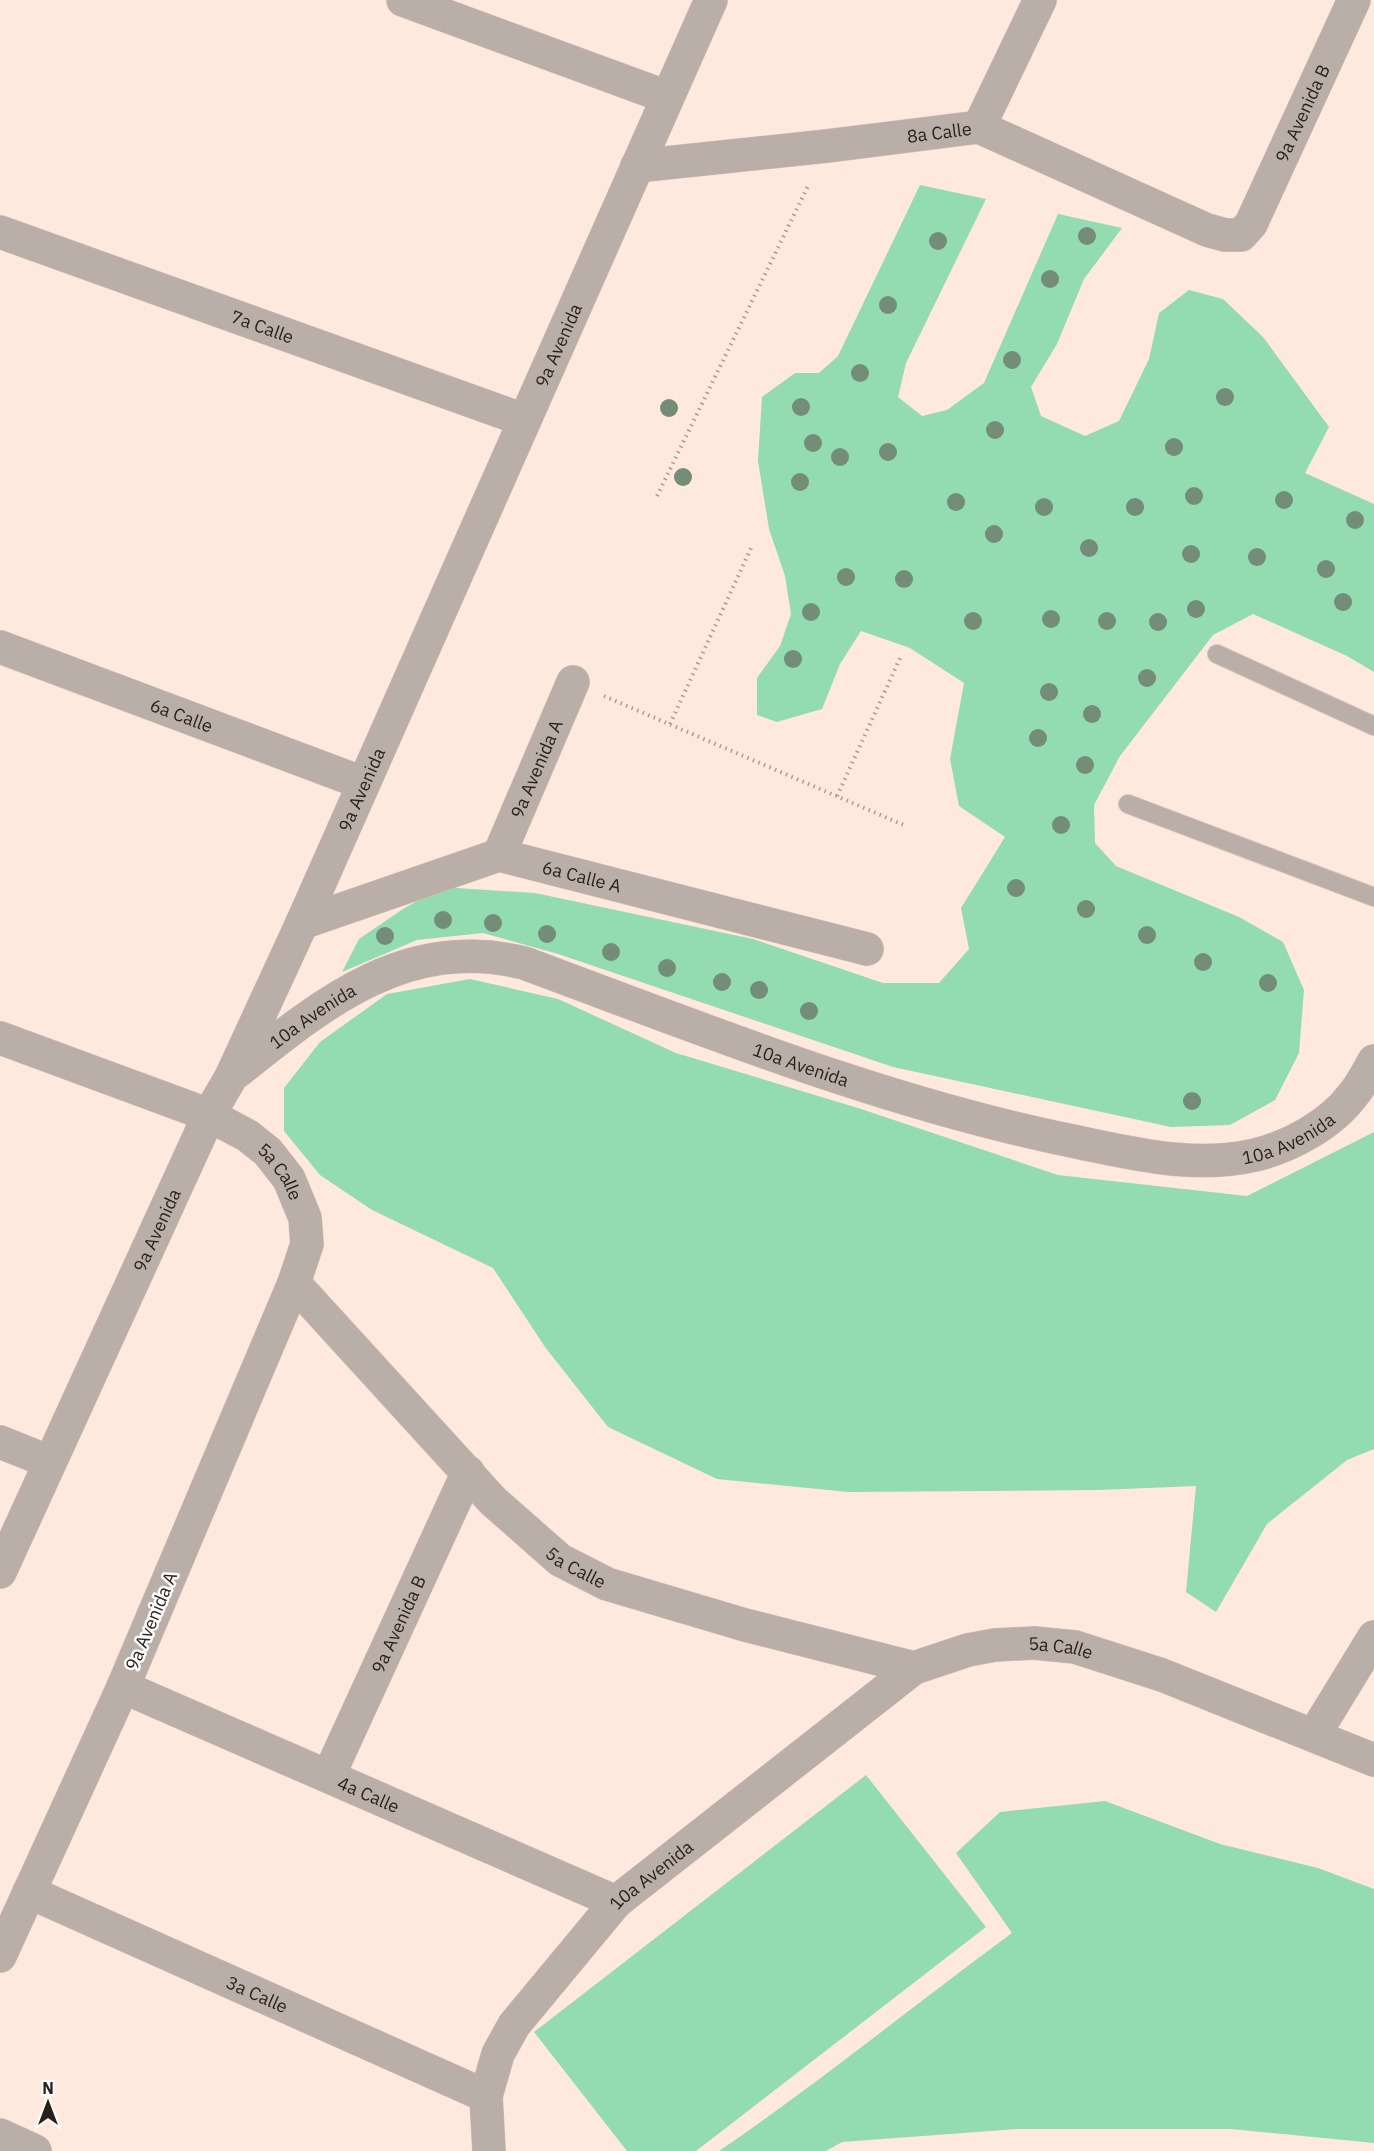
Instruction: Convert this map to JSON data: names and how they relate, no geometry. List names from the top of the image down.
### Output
{
  "streets": {
    "street": [
      "9a Avenida B",
      "8a Calle",
      "7a Calle",
      "9a Avenida",
      "6a Calle",
      "9a Avenida A",
      "6a Calle A",
      "10a Avenida",
      "5a Calle",
      "4a Calle",
      "3a Calle"
    ]
  },
  "crossings": [
    ["9a Avenida B", "8a Calle"],
    ["9a Avenida B", "5a Calle"],
    ["9a Avenida B", "4a Calle"],
    ["8a Calle", "9a Avenida"],
    ["7a Calle", "9a Avenida"],
    ["9a Avenida", "6a Calle"],
    ["9a Avenida", "10a Avenida"],
    ["9a Avenida", "5a Calle"],
    ["9a Avenida A", "6a Calle A"],
    ["9a Avenida A", "5a Calle"],
    ["9a Avenida A", "4a Calle"],
    ["9a Avenida A", "3a Calle"],
    ["10a Avenida", "5a Calle"],
    ["10a Avenida", "4a Calle"],
    ["10a Avenida", "3a Calle"]
  ],
  "north": "top"
}
